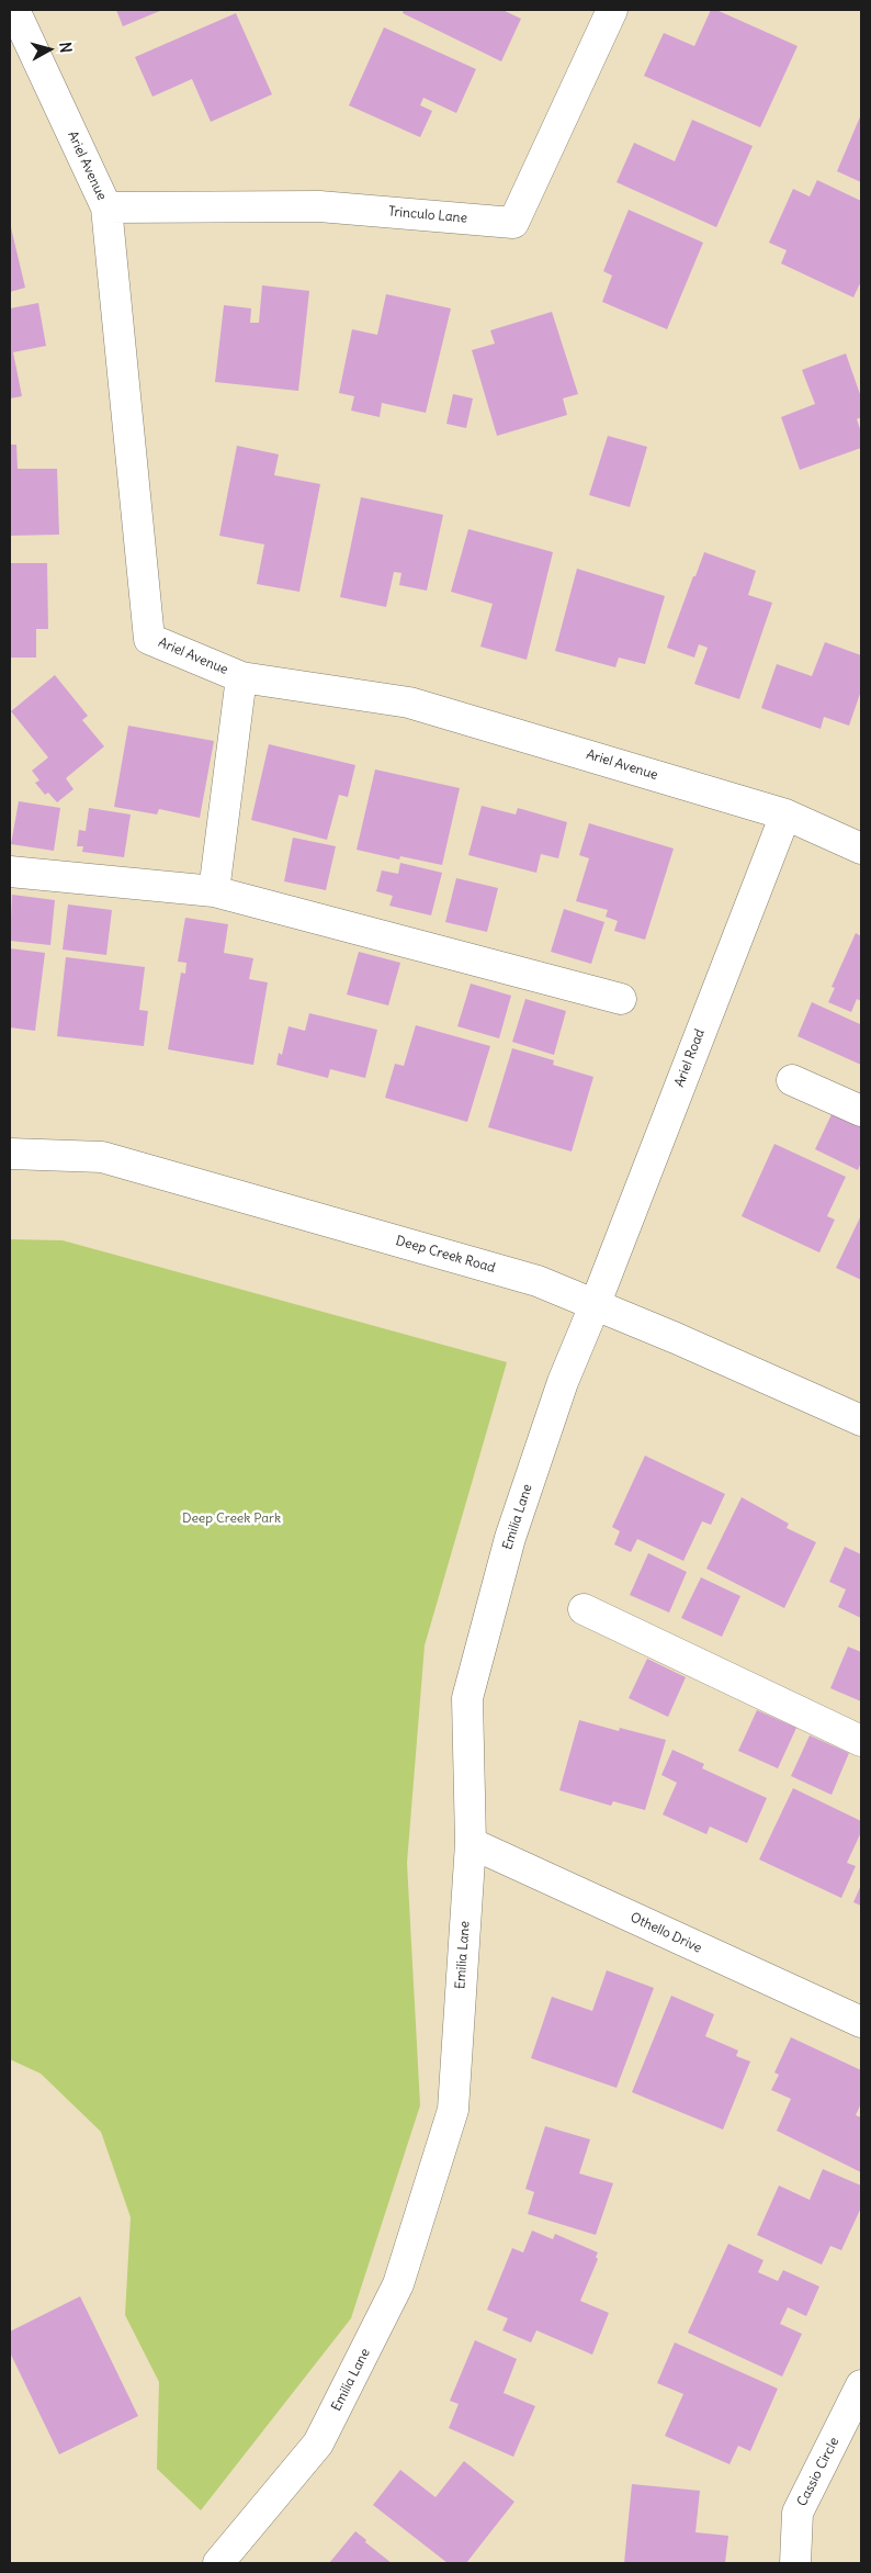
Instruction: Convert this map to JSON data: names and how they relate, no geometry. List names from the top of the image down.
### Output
{
  "streets": {
    "street": [
      "Ariel Avenue",
      "Trinculo Lane",
      "Ariel Road",
      "Deep Creek Road",
      "Emilia Lane",
      "Othello Drive",
      "Cassio Circle"
    ]
  },
  "crossings": [
    ["Ariel Avenue", "Trinculo Lane"],
    ["Ariel Avenue", "Ariel Road"],
    ["Ariel Road", "Deep Creek Road"],
    ["Ariel Road", "Emilia Lane"],
    ["Deep Creek Road", "Emilia Lane"],
    ["Emilia Lane", "Othello Drive"]
  ],
  "parks": ["Deep Creek Park"],
  "north": "right"
}
